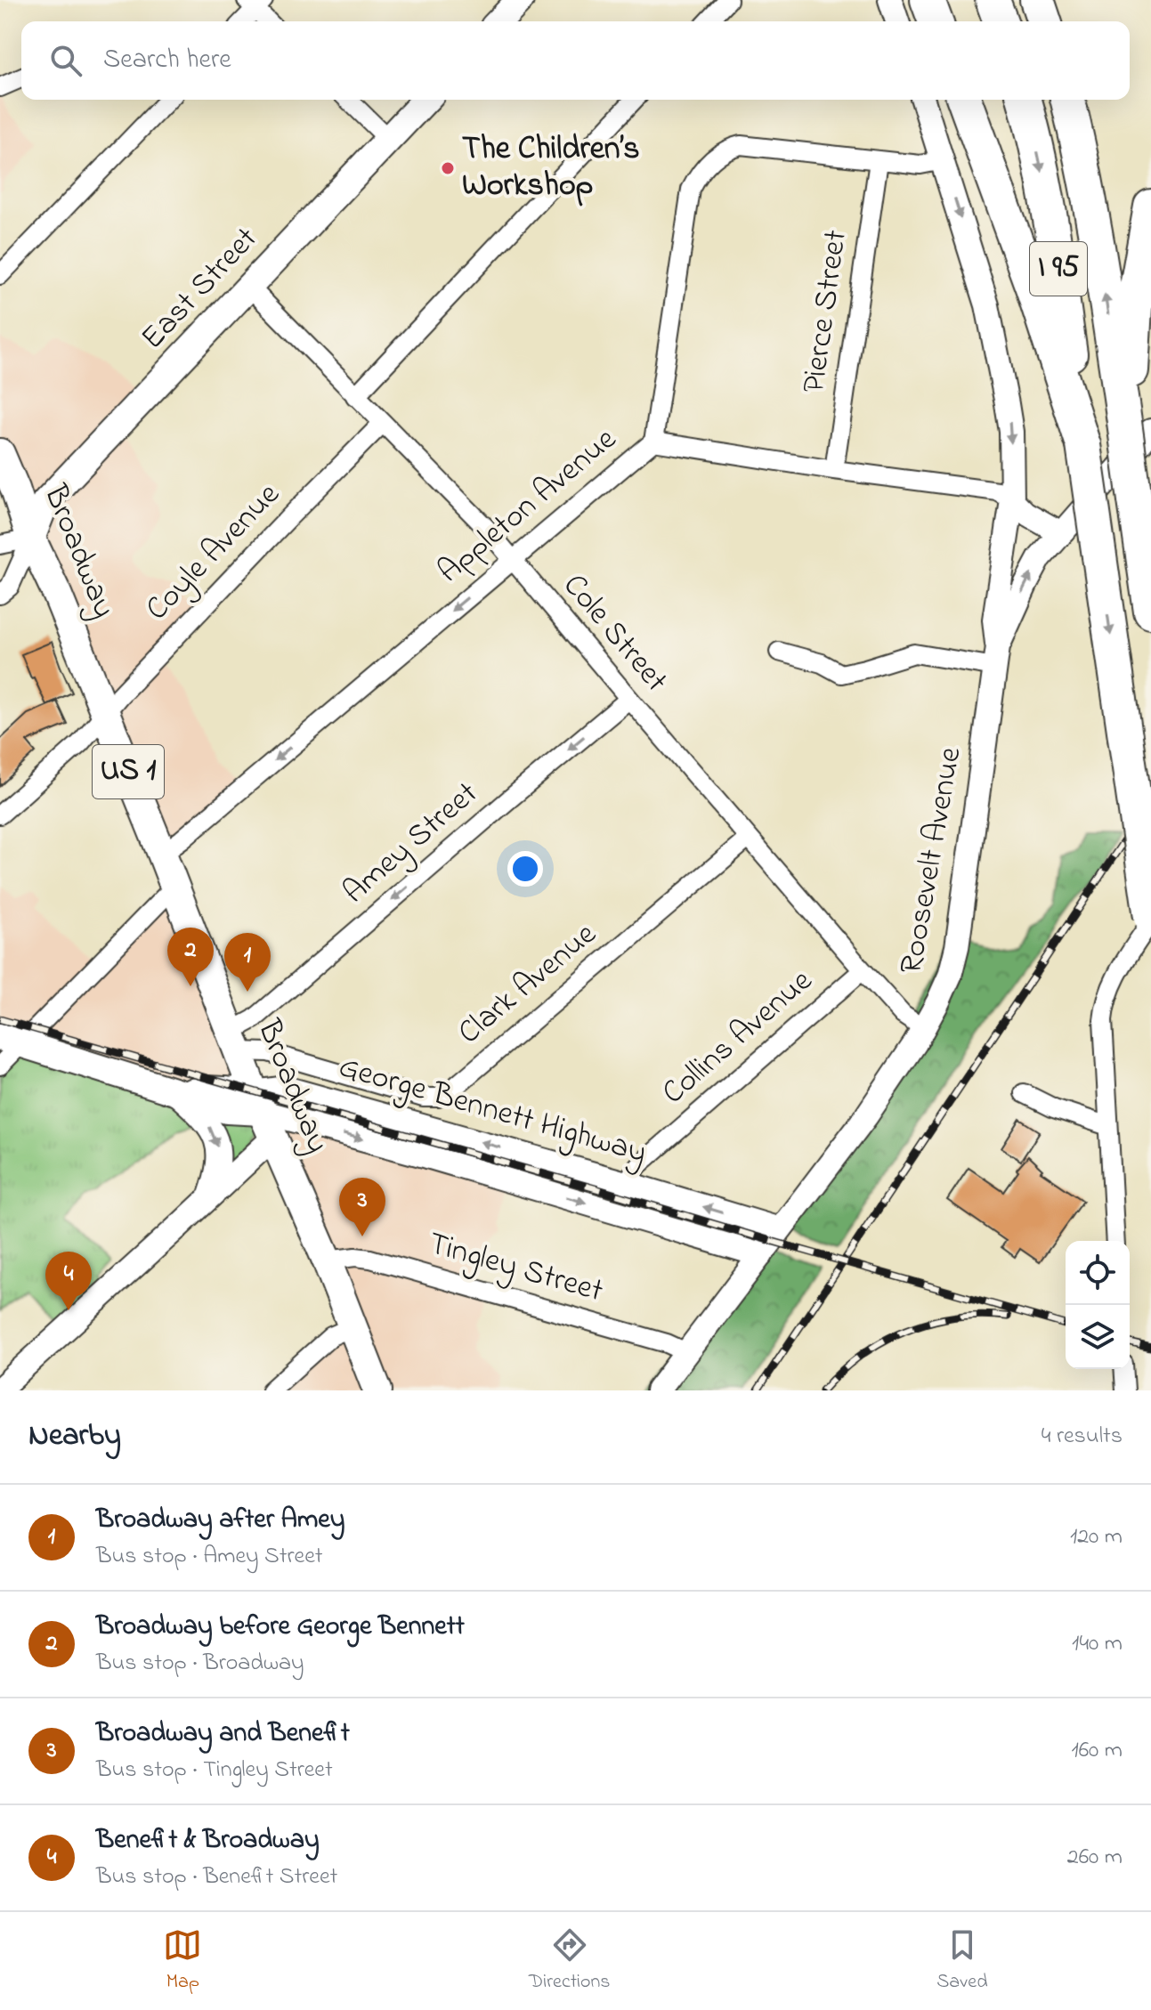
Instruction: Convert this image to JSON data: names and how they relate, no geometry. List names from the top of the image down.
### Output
{
  "streets": {
    "highway": ["I 95"],
    "main road": [
      "East Street",
      "Broadway",
      "US 1",
      "George Bennett Highway"
    ],
    "street": [
      "Pierce Street",
      "Appleton Avenue",
      "Coyle Avenue",
      "Cole Street",
      "Amey Street",
      "Roosevelt Avenue",
      "Clark Avenue",
      "Collins Avenue",
      "Tingley Street"
    ]
  },
  "crossings": [
    ["I 95", "Roosevelt Avenue"],
    ["East Street", "Broadway"],
    ["East Street", "Cole Street"],
    ["Pierce Street", "Appleton Avenue"],
    ["Appleton Avenue", "Broadway"],
    ["Appleton Avenue", "Cole Street"],
    ["Broadway", "Coyle Avenue"],
    ["Broadway", "Amey Street"],
    ["Broadway", "Clark Avenue"],
    ["Broadway", "George Bennett Highway"],
    ["Broadway", "Tingley Street"],
    ["Coyle Avenue", "Cole Street"],
    ["Cole Street", "Amey Street"],
    ["Cole Street", "Roosevelt Avenue"],
    ["Cole Street", "Clark Avenue"],
    ["Cole Street", "Collins Avenue"],
    ["Amey Street", "Clark Avenue"],
    ["Roosevelt Avenue", "George Bennett Highway"],
    ["Roosevelt Avenue", "Tingley Street"],
    ["Collins Avenue", "George Bennett Highway"]
  ],
  "one_way": ["Appleton Avenue", "Amey Street"],
  "places": ["The Children’s Workshop"],
  "page": {
    "search": "Search here",
    "pins": [
      "2",
      "1",
      "3",
      "4"
    ],
    "heading": ["Nearby", "4 results"],
    "list": [
      {
        "mark": "1",
        "name": "Broadway after Amey",
        "note": "Bus stop · Amey Street",
        "value": "120 m"
      },
      {
        "mark": "2",
        "name": "Broadway before George Bennett",
        "note": "Bus stop · Broadway",
        "value": "140 m"
      },
      {
        "mark": "3",
        "name": "Broadway and Benefit",
        "note": "Bus stop · Tingley Street",
        "value": "160 m"
      },
      {
        "mark": "4",
        "name": "Benefit & Broadway",
        "note": "Bus stop · Benefit Street",
        "value": "260 m"
      }
    ],
    "nav": ["Map", "Directions", "Saved"]
  }
}
